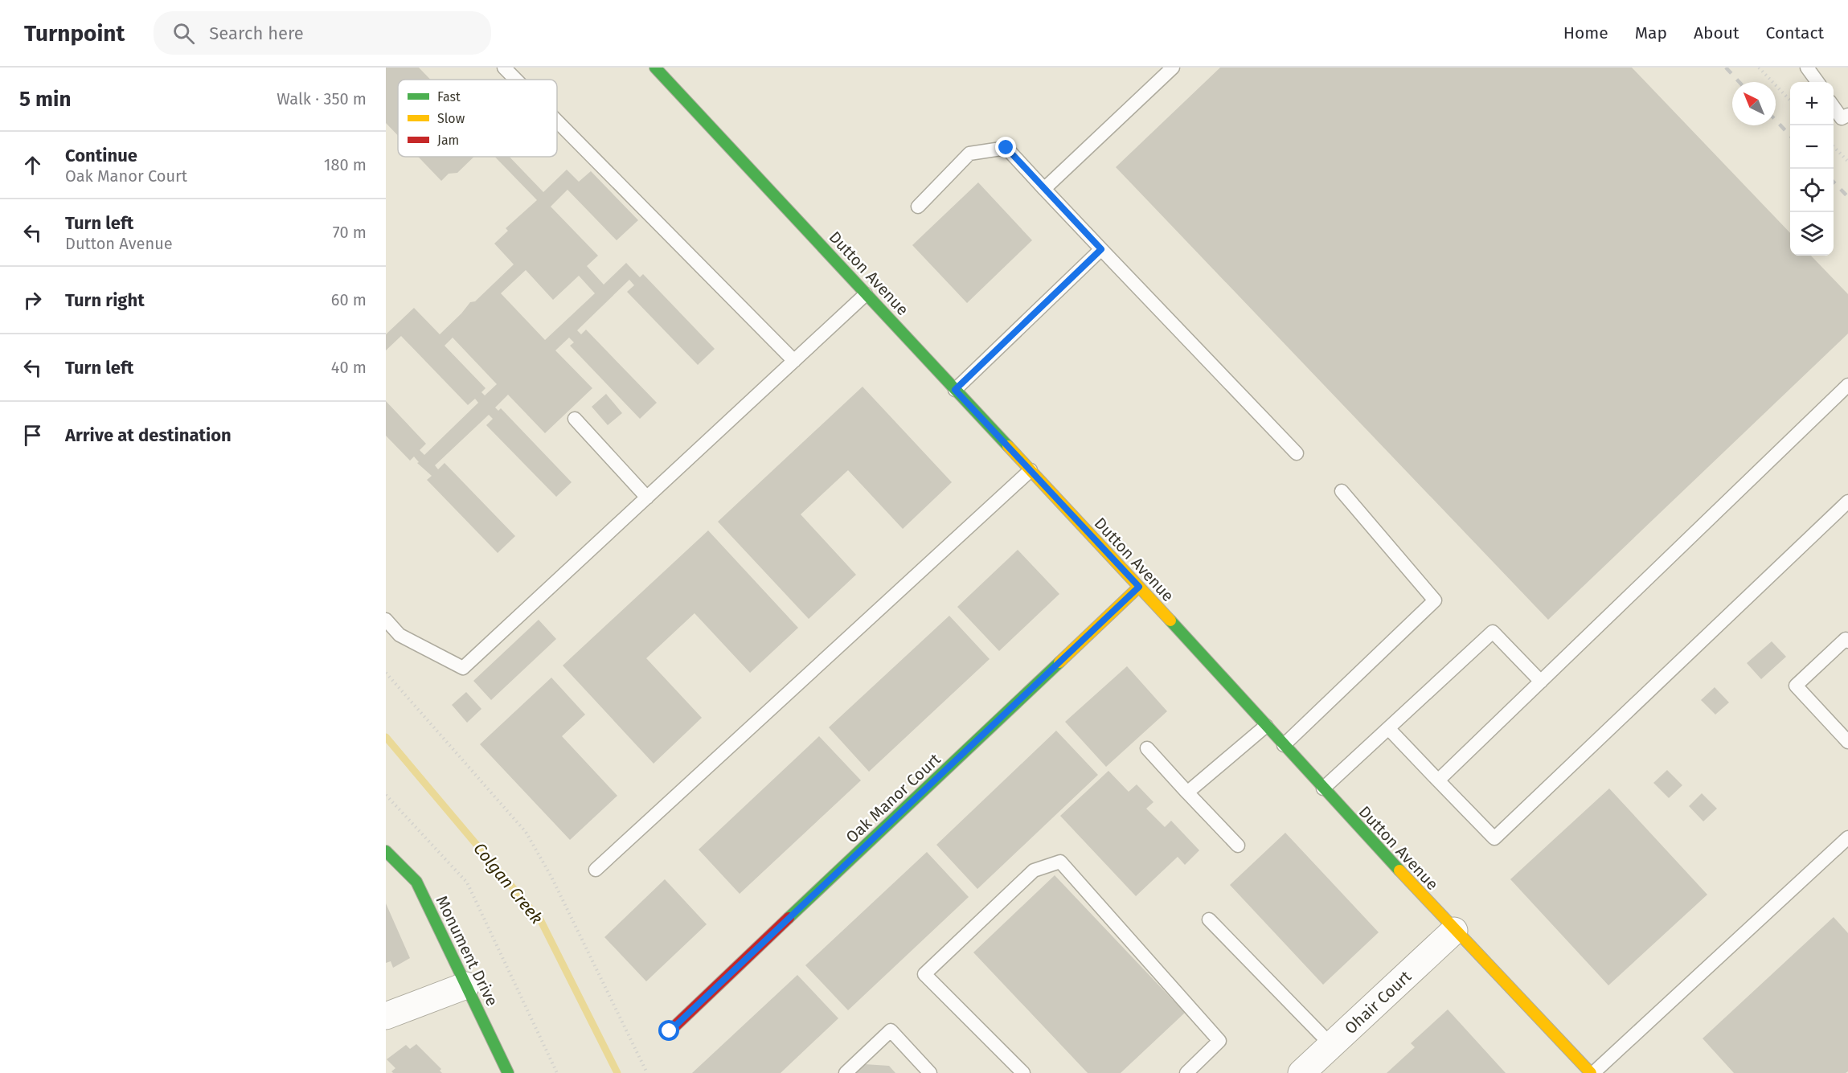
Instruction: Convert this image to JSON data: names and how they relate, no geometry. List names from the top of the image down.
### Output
{
  "streets": {
    "street": [
      "Dutton Avenue",
      "Oak Manor Court",
      "Monument Drive",
      "Ohair Court"
    ]
  },
  "crossings": [
    ["Dutton Avenue", "Oak Manor Court"],
    ["Dutton Avenue", "Ohair Court"]
  ],
  "water": ["Colgan Creek"],
  "legend": ["Fast", "Slow", "Jam"],
  "north": "top left",
  "page": {
    "header": "Turnpoint",
    "search": "Search here",
    "nav": [
      "Home",
      "Map",
      "About",
      "Contact"
    ],
    "heading": ["5 min", "Walk · 350 m"],
    "map_buttons": ["+", "−"],
    "list": [
      ["Continue", "Oak Manor Court", "180 m"],
      ["Turn left", "Dutton Avenue", "70 m"],
      ["Turn right", "60 m"],
      ["Turn left", "40 m"],
      "Arrive at destination"
    ]
  }
}
